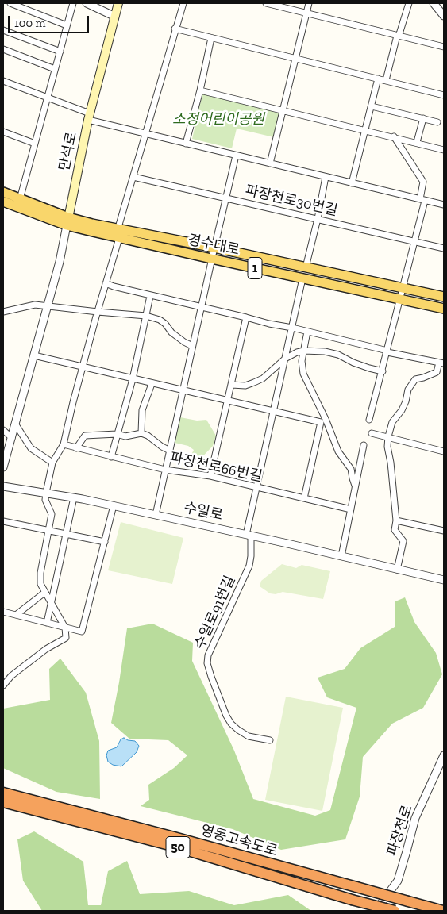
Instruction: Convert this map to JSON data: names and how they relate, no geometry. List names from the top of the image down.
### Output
{
  "streets": {
    "highway": ["영동고속도로", "50"],
    "main road": ["만석로", "경수대로", "1"],
    "street": [
      "파장천로30번길",
      "파장천로66번길",
      "수일로",
      "수일로91번길",
      "파장천로"
    ]
  },
  "crossings": [
    ["만석로", "경수대로"],
    ["경수대로", "수일로91번길"],
    ["파장천로66번길", "수일로91번길"],
    ["수일로", "수일로91번길"]
  ],
  "parks": ["소정어린이공원"],
  "scale_bar": "100 m"
}
